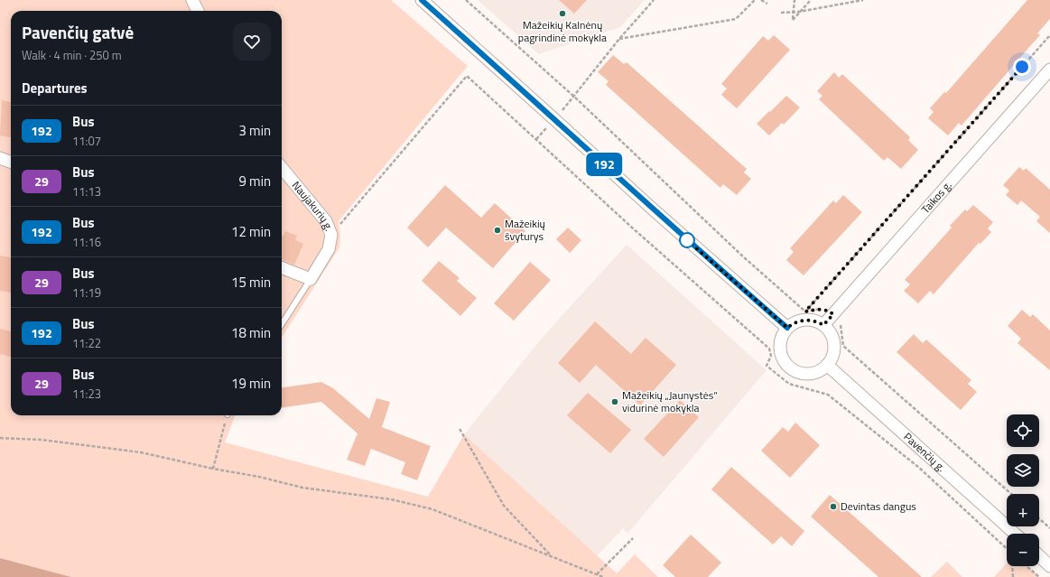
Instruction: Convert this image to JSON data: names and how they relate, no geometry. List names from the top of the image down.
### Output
{
  "streets": {
    "street": ["Taikos g.", "Naujakurių g.", "Pavenčių g."]
  },
  "crossings": [
    ["Taikos g.", "Pavenčių g."]
  ],
  "places": [
    "Mažeikių Kalnėnų pagrindinė mokykla",
    "Mažeikių švyturys",
    "Mažeikių „Jaunystės“ vidurinė mokykla",
    "Devintas dangus"
  ],
  "lines": ["bus line 192"],
  "page": {
    "on_map": "192",
    "heading": [
      ["Pavenčių gatvė", "Walk · 4 min · 250 m"],
      "Departures"
    ],
    "list": [
      {
        "mark": "192",
        "name": "Bus",
        "note": "11:07",
        "value": "3 min"
      },
      {
        "mark": "29",
        "name": "Bus",
        "note": "11:13",
        "value": "9 min"
      },
      {
        "mark": "192",
        "name": "Bus",
        "note": "11:16",
        "value": "12 min"
      },
      {
        "mark": "29",
        "name": "Bus",
        "note": "11:19",
        "value": "15 min"
      },
      {
        "mark": "192",
        "name": "Bus",
        "note": "11:22",
        "value": "18 min"
      },
      {
        "mark": "29",
        "name": "Bus",
        "note": "11:23",
        "value": "19 min"
      }
    ],
    "map_buttons": ["+", "−"]
  }
}
